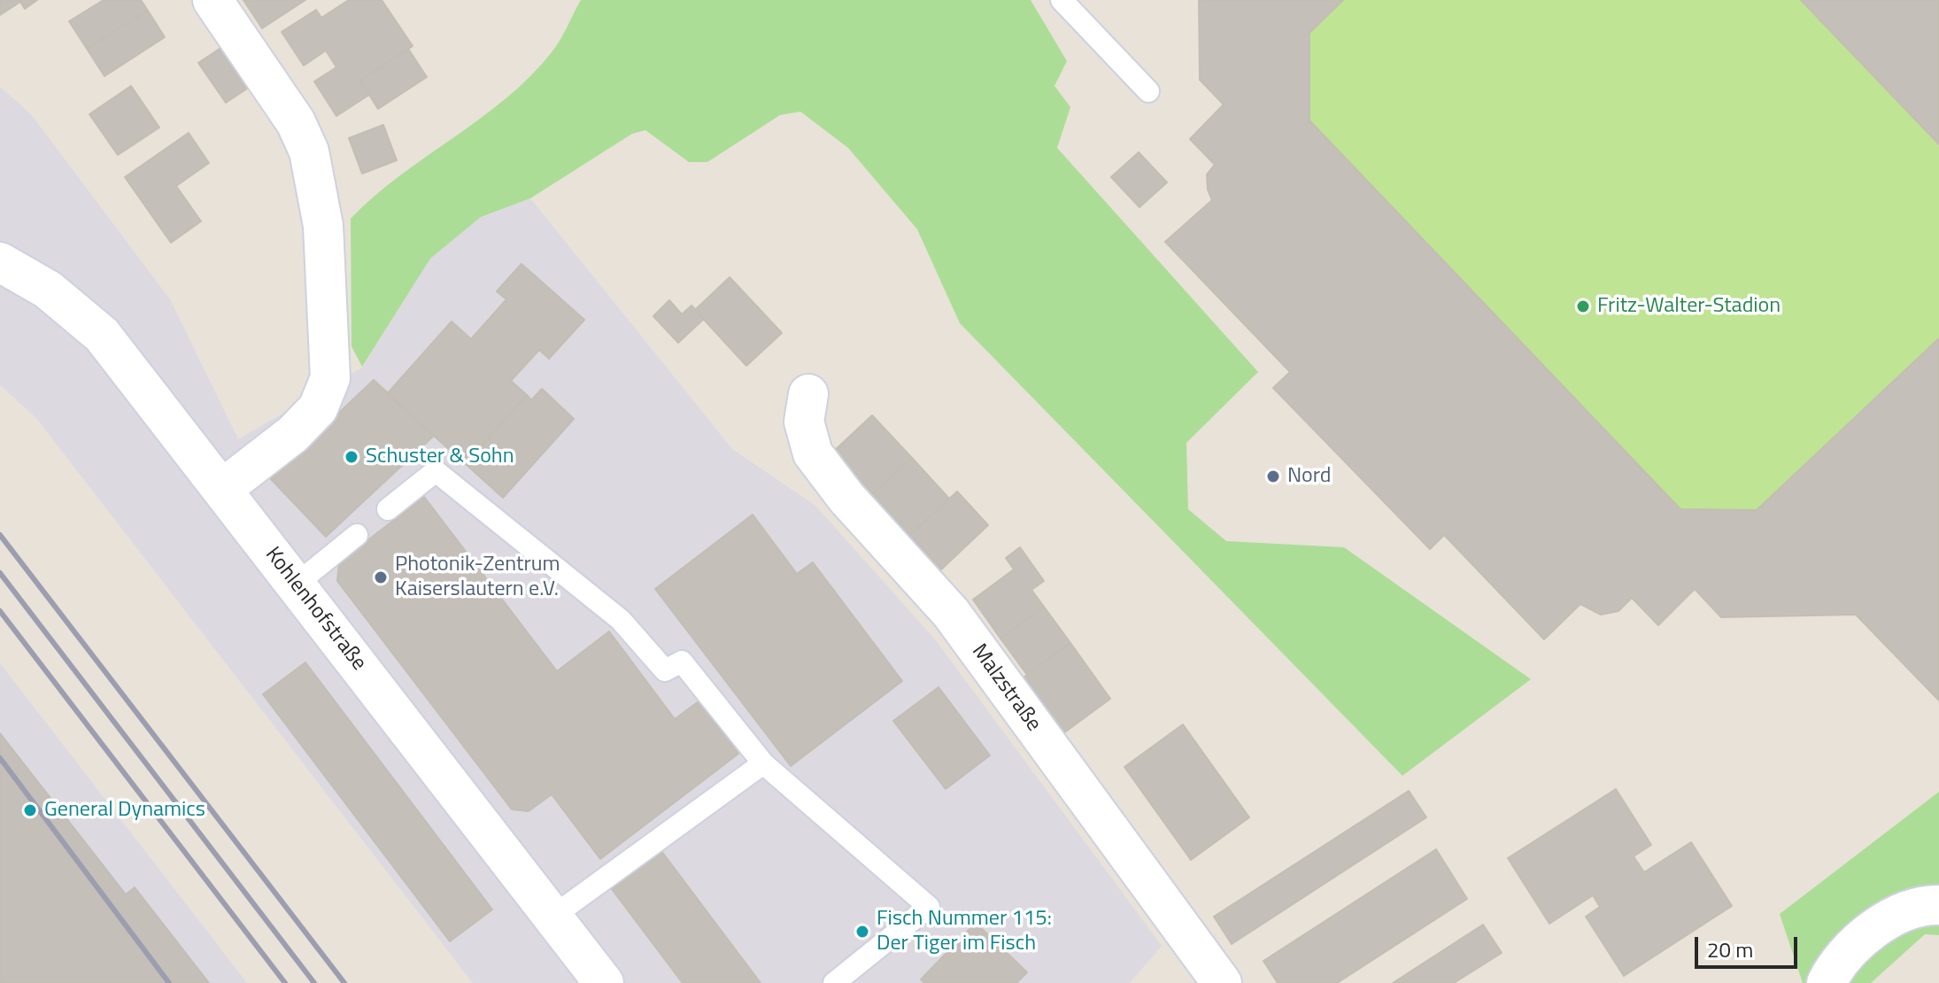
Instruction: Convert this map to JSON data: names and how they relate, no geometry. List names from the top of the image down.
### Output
{
  "streets": {
    "street": ["Kohlenhofstraße", "Malzstraße"]
  },
  "places": [
    "Fritz-Walter-Stadion",
    "Schuster & Sohn",
    "Nord",
    "Photonik-Zentrum Kaiserslautern e.V.",
    "General Dynamics",
    "Fisch Nummer 115: Der Tiger im Fisch"
  ],
  "scale_bar": "20 m"
}
